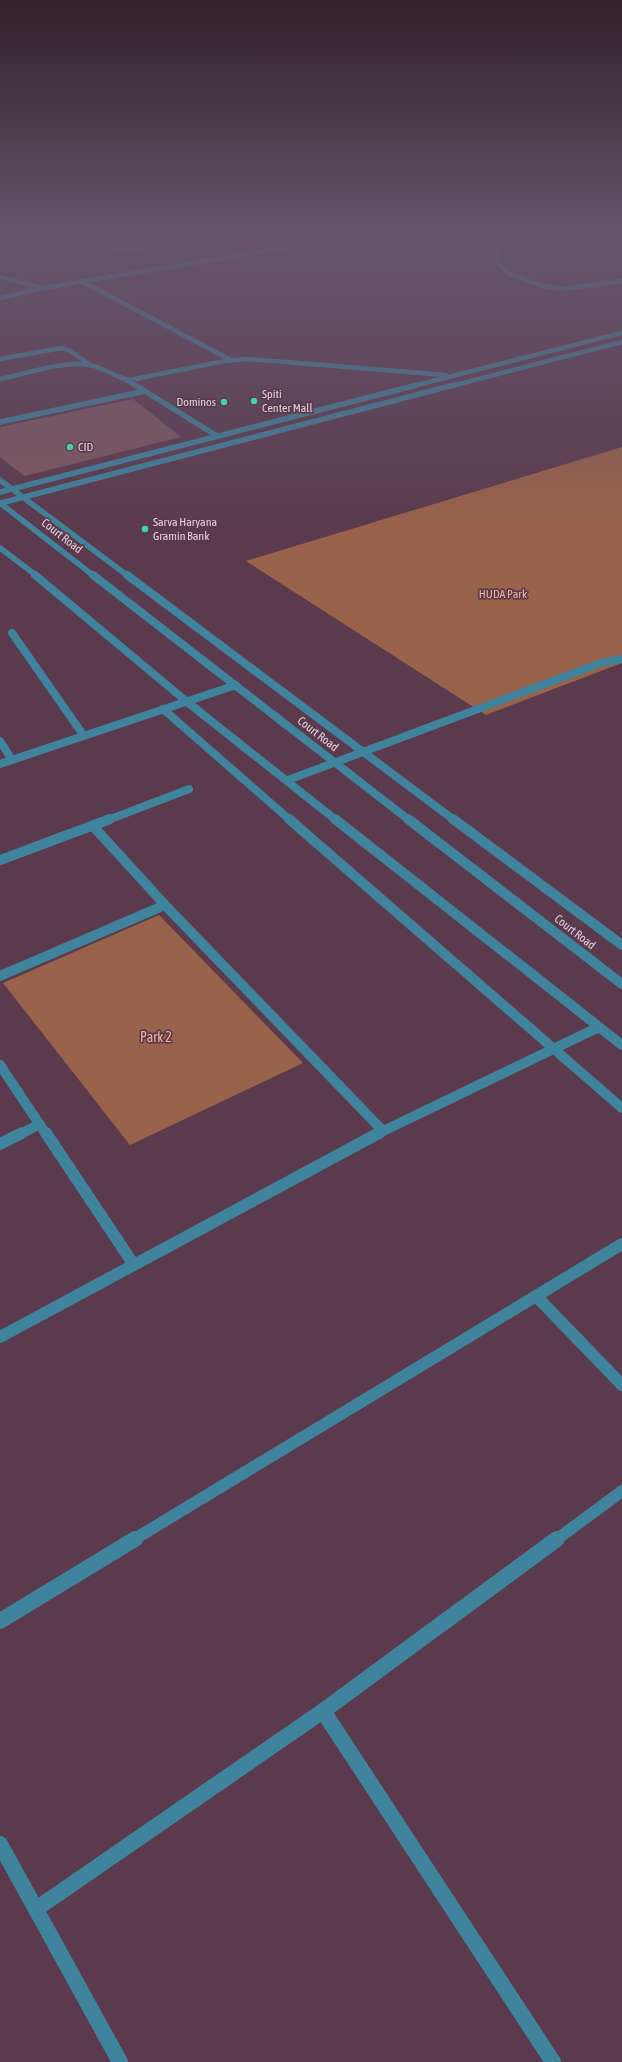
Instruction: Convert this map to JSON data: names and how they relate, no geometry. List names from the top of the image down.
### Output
{
  "streets": {
    "street": ["Court Road"]
  },
  "parks": ["HUDA Park", "Park 2"],
  "places": [
    "Spiti Center Mall",
    "Dominos",
    "CID",
    "Sarva Haryana Gramin Bank"
  ]
}
